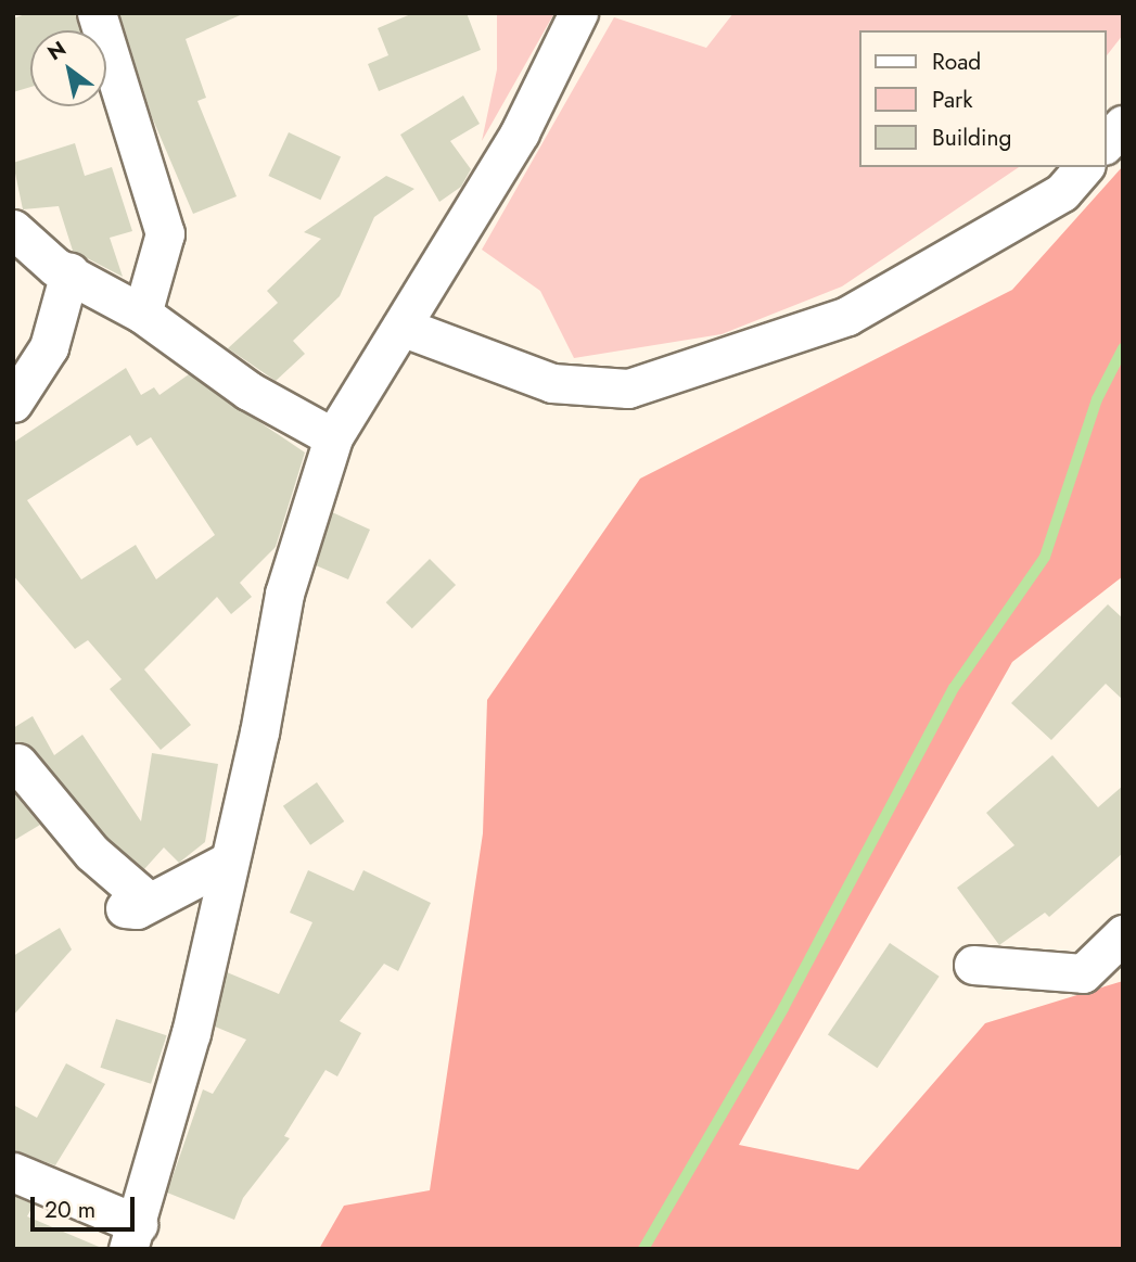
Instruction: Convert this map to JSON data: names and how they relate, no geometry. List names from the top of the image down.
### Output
{
  "legend": ["Road", "Park", "Building"],
  "scale_bar": "20 m",
  "north": "top left"
}
